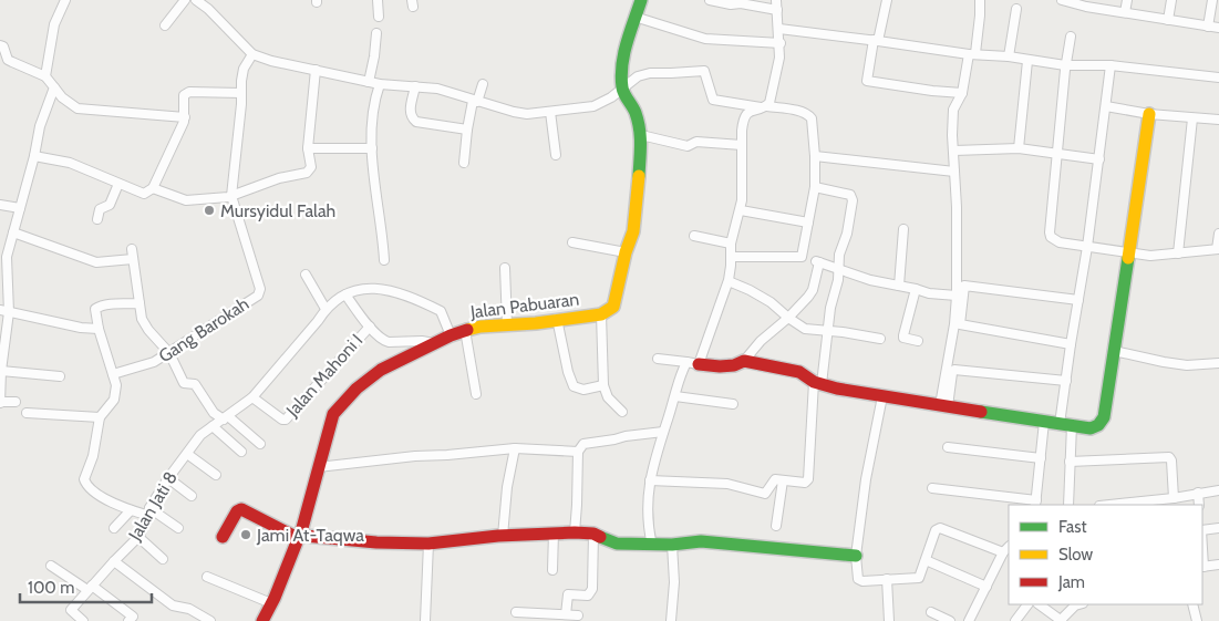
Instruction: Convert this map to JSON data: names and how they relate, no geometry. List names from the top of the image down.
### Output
{
  "streets": {
    "street": [
      "Jalan Pabuaran",
      "Gang Barokah",
      "Jalan Mahoni I",
      "Jalan Jati 8"
    ]
  },
  "crossings": [
    ["Jalan Mahoni I", "Jalan Jati 8"]
  ],
  "places": ["Mursyidul Falah", "Jami At-Taqwa"],
  "legend": ["Fast", "Slow", "Jam"],
  "scale_bar": "100 m"
}
